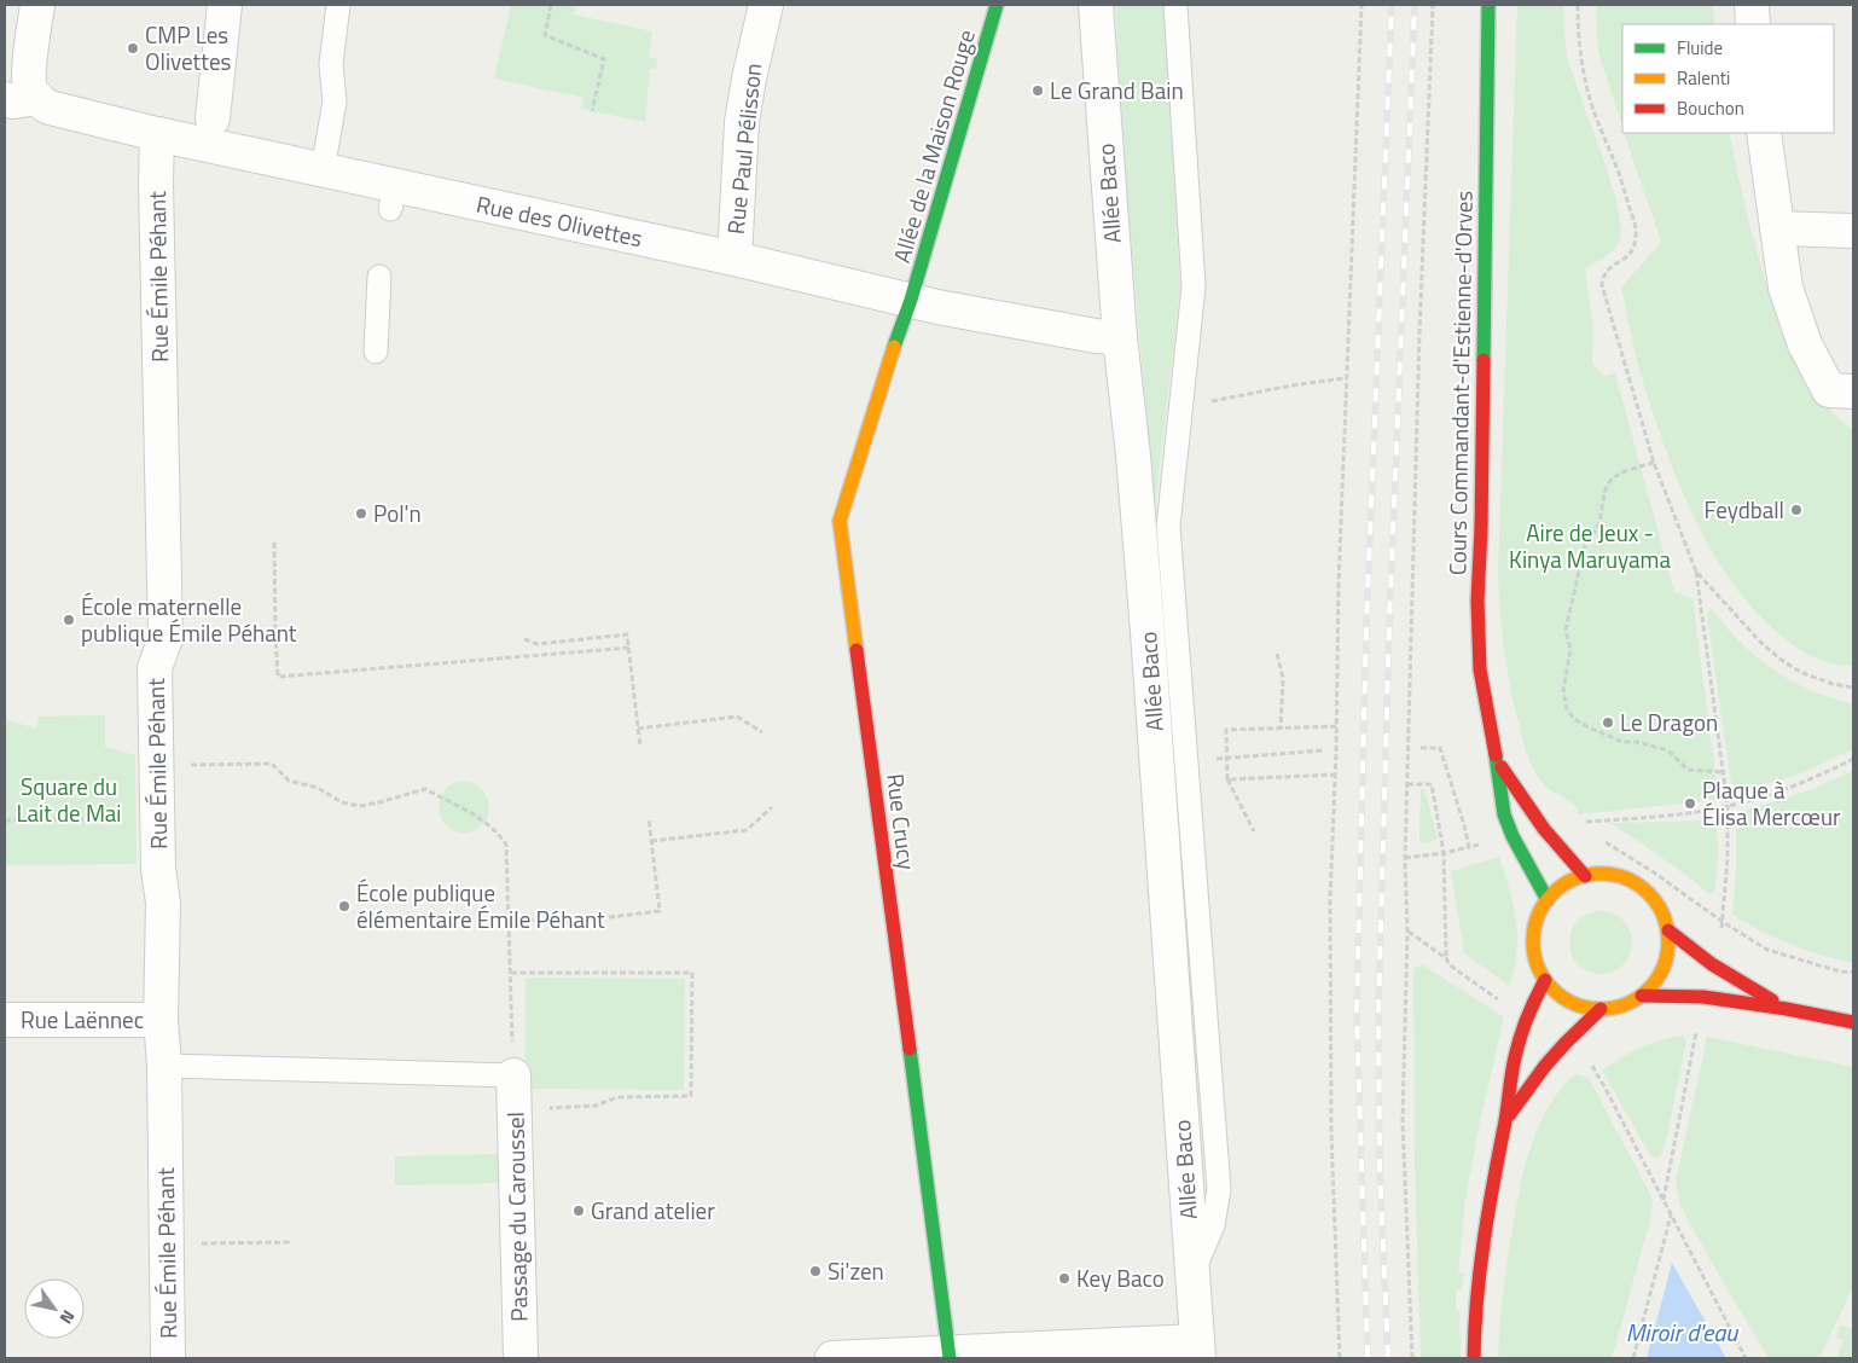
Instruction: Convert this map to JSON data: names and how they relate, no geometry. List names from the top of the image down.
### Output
{
  "streets": {
    "main road": ["Allée de la Maison Rouge", "Cours Commandant-d'Estienne-d'Orves", "Rue Crucy"],
    "street": [
      "Rue Paul Pélisson",
      "Allée Baco",
      "Rue des Olivettes",
      "Rue Émile Péhant",
      "Rue Laënnec",
      "Passage du Caroussel"
    ]
  },
  "crossings": [
    ["Allée de la Maison Rouge", "Rue des Olivettes"],
    ["Allée de la Maison Rouge", "Rue Crucy"],
    ["Rue Paul Pélisson", "Rue des Olivettes"],
    ["Allée Baco", "Rue des Olivettes"],
    ["Rue des Olivettes", "Rue Émile Péhant"],
    ["Rue des Olivettes", "Rue Crucy"],
    ["Rue Émile Péhant", "Rue Laënnec"]
  ],
  "water": ["Miroir d'eau"],
  "parks": ["Aire de Jeux - Kinya Maruyama", "Square du Lait de Mai"],
  "places": [
    "CMP Les Olivettes",
    "Le Grand Bain",
    "Feydball",
    "Pol'n",
    "École maternelle publique Émile Péhant",
    "Le Dragon",
    "Plaque à Élisa Mercœur",
    "École publique élémentaire Émile Péhant",
    "Grand atelier",
    "Si'zen",
    "Key Baco"
  ],
  "legend": ["Fluide", "Ralenti", "Bouchon"],
  "north": "bottom right"
}
